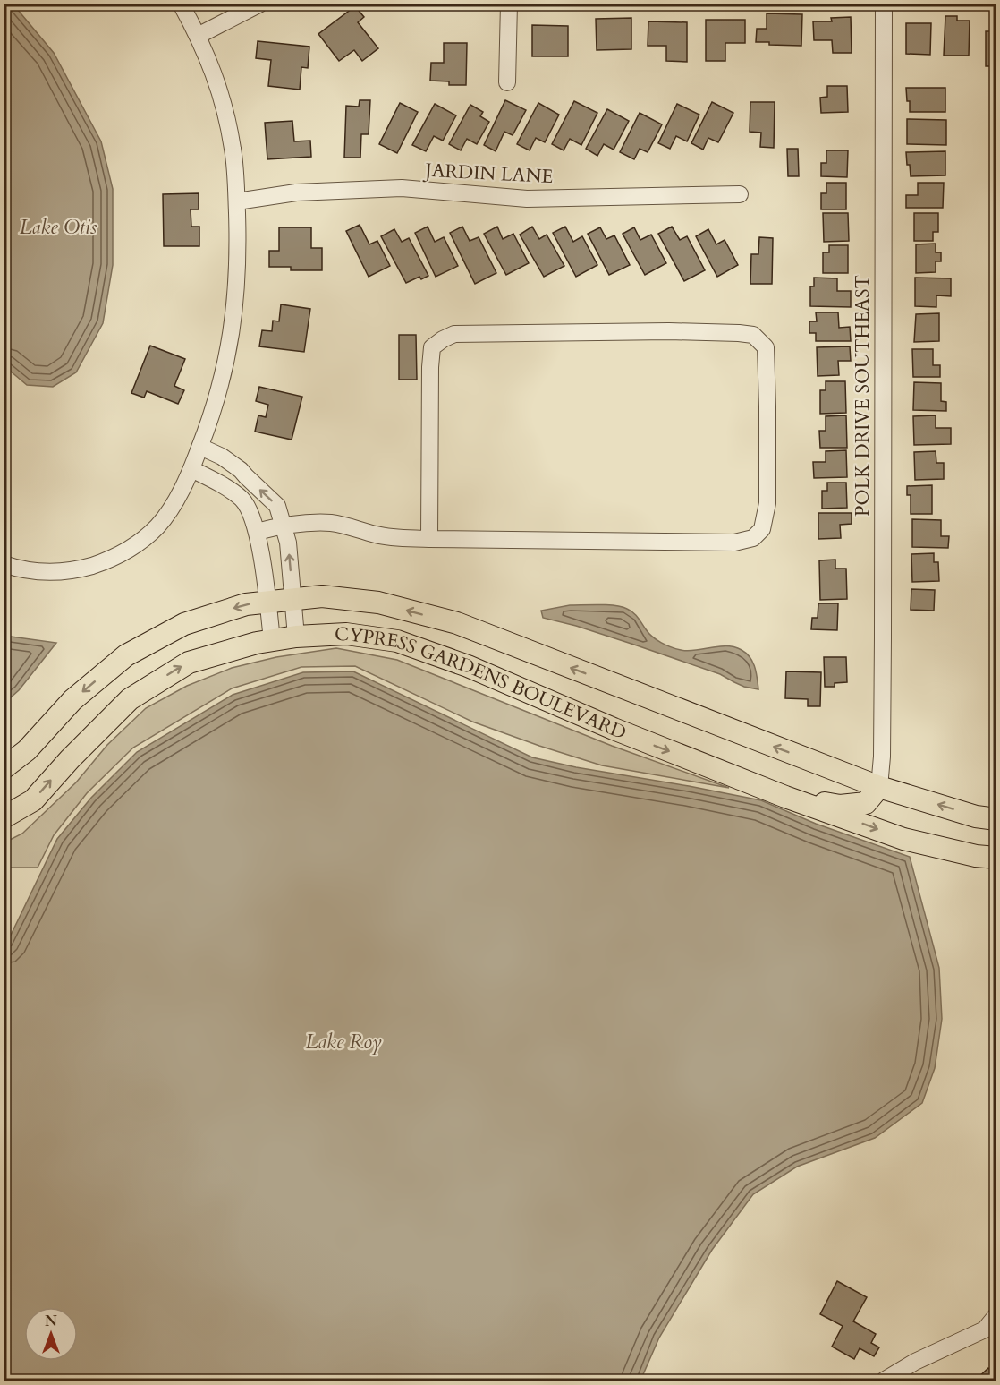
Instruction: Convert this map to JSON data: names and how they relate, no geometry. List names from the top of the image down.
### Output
{
  "streets": {
    "main road": ["CYPRESS GARDENS BOULEVARD"],
    "street": ["JARDIN LANE", "POLK DRIVE SOUTHEAST"]
  },
  "water": ["Lake Otis", "Lake Roy"],
  "north": "top"
}
